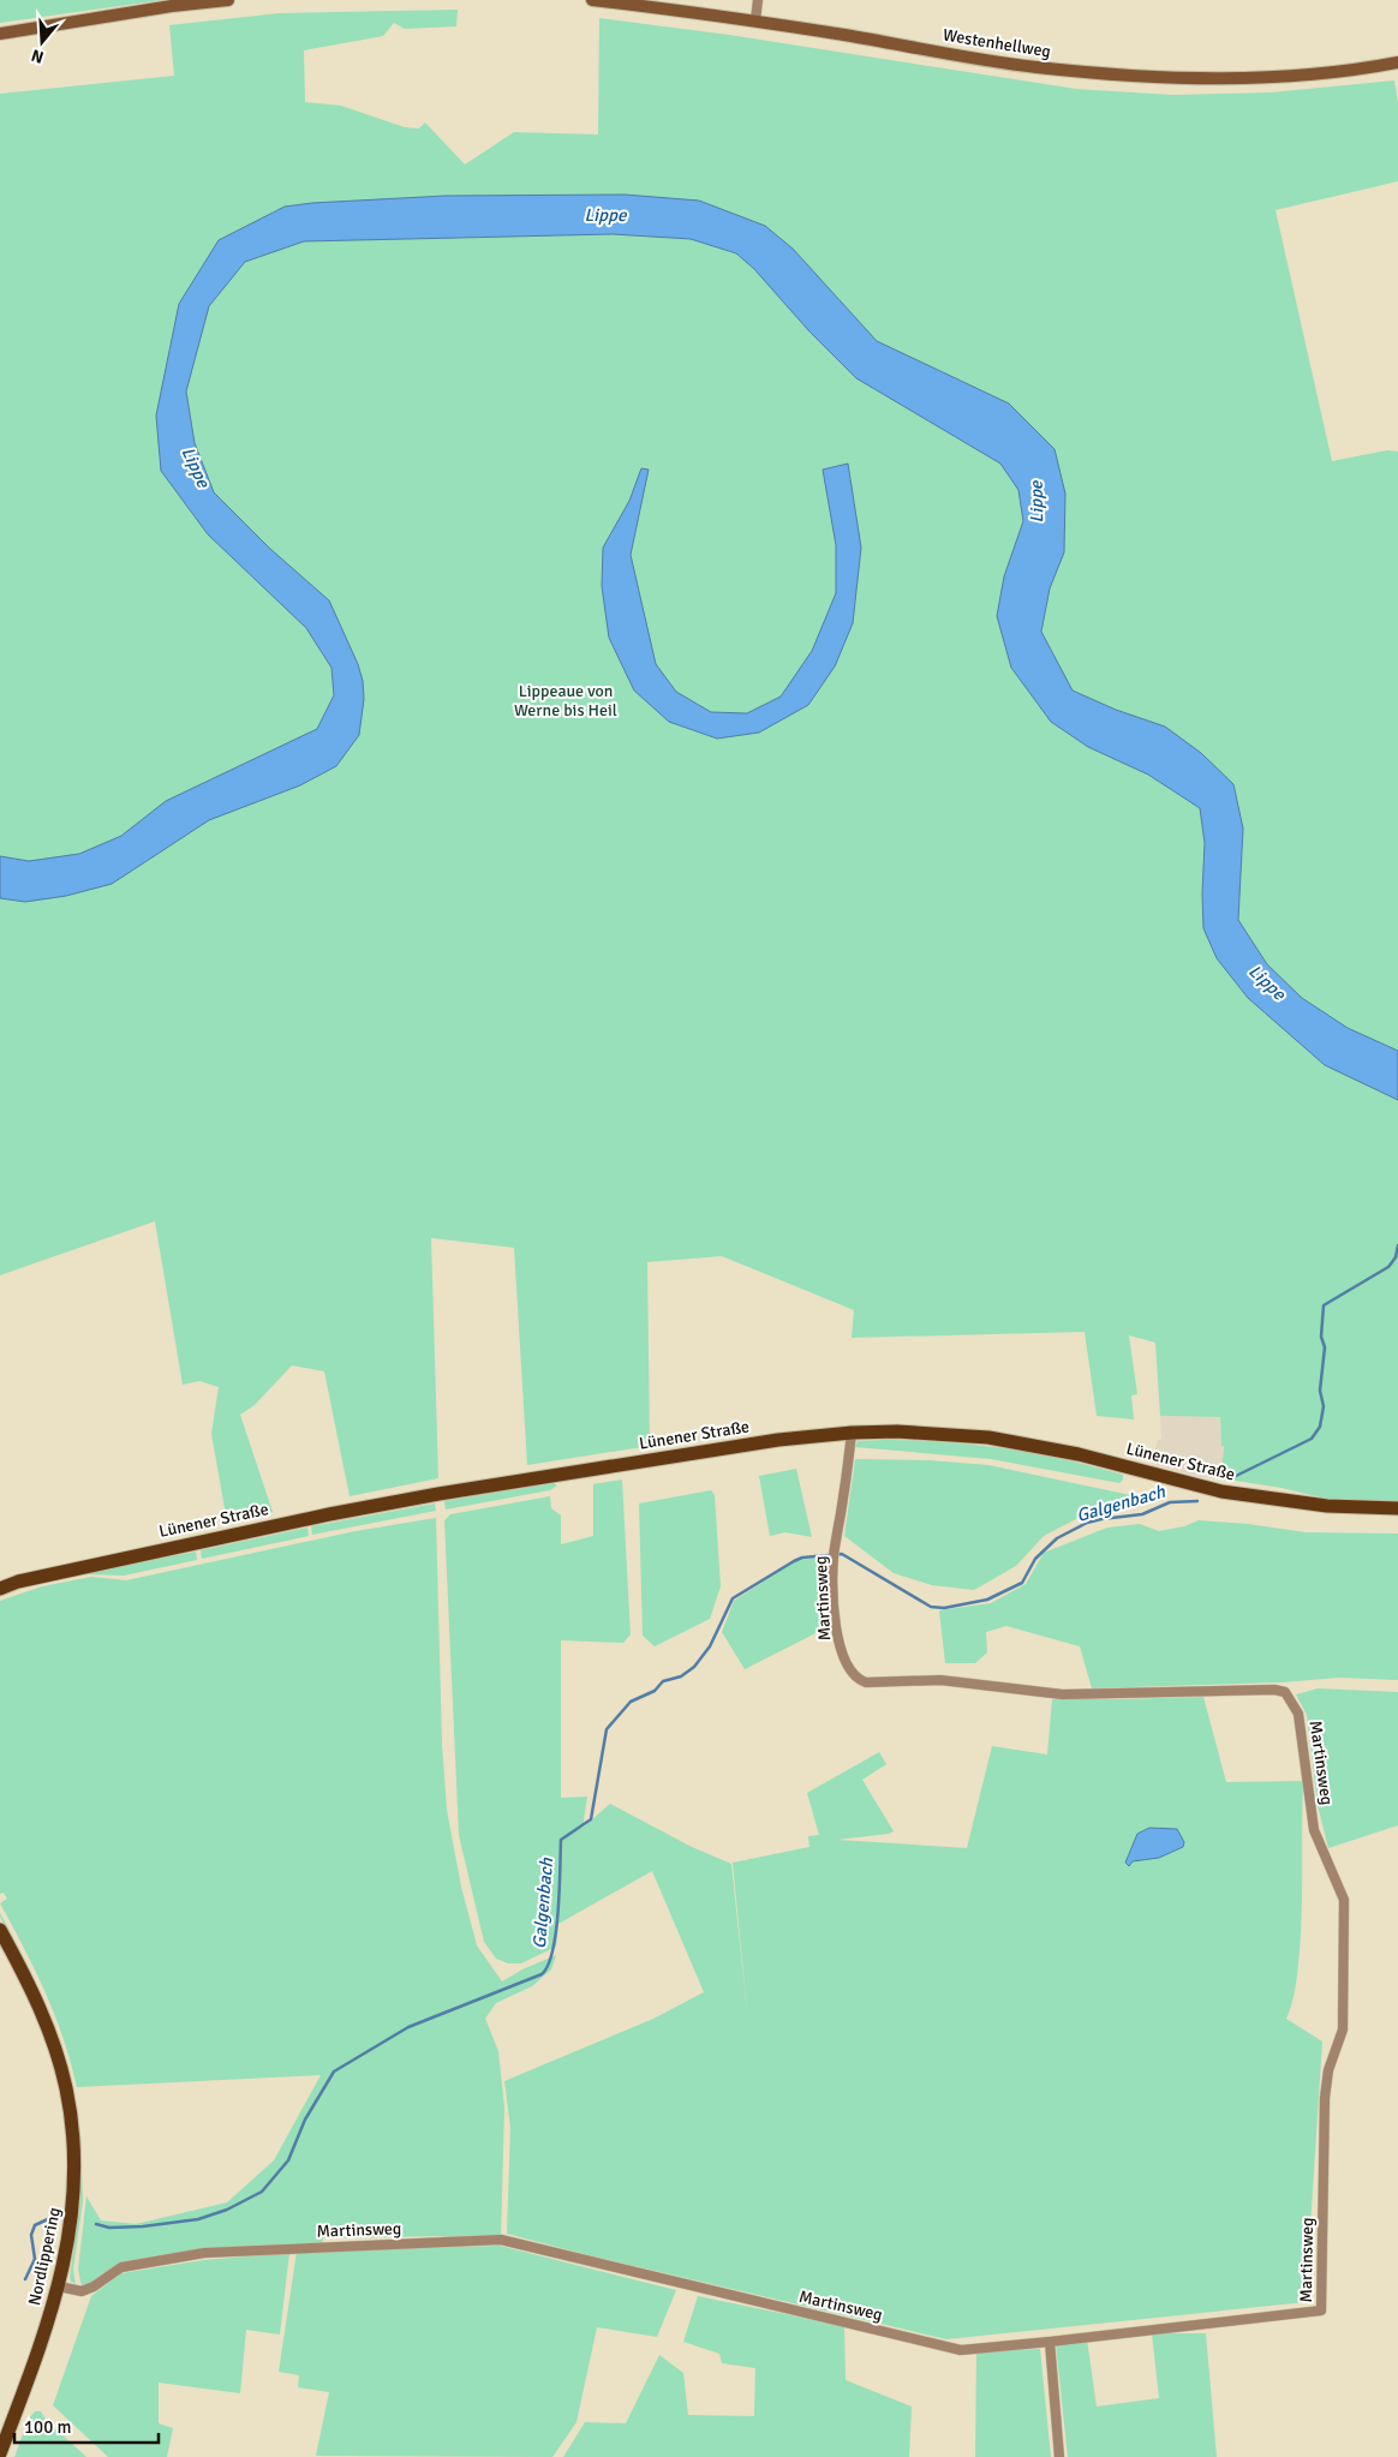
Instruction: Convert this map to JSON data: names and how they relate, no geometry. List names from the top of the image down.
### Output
{
  "streets": {
    "main road": ["Westenhellweg", "Lünener Straße", "Nordlippering"],
    "street": ["Martinsweg"]
  },
  "crossings": [
    ["Lünener Straße", "Martinsweg"],
    ["Martinsweg", "Nordlippering"]
  ],
  "water": ["Lippe", "Galgenbach"],
  "parks": ["Lippeaue von Werne bis Heil"],
  "scale_bar": "100 m",
  "north": "bottom"
}
